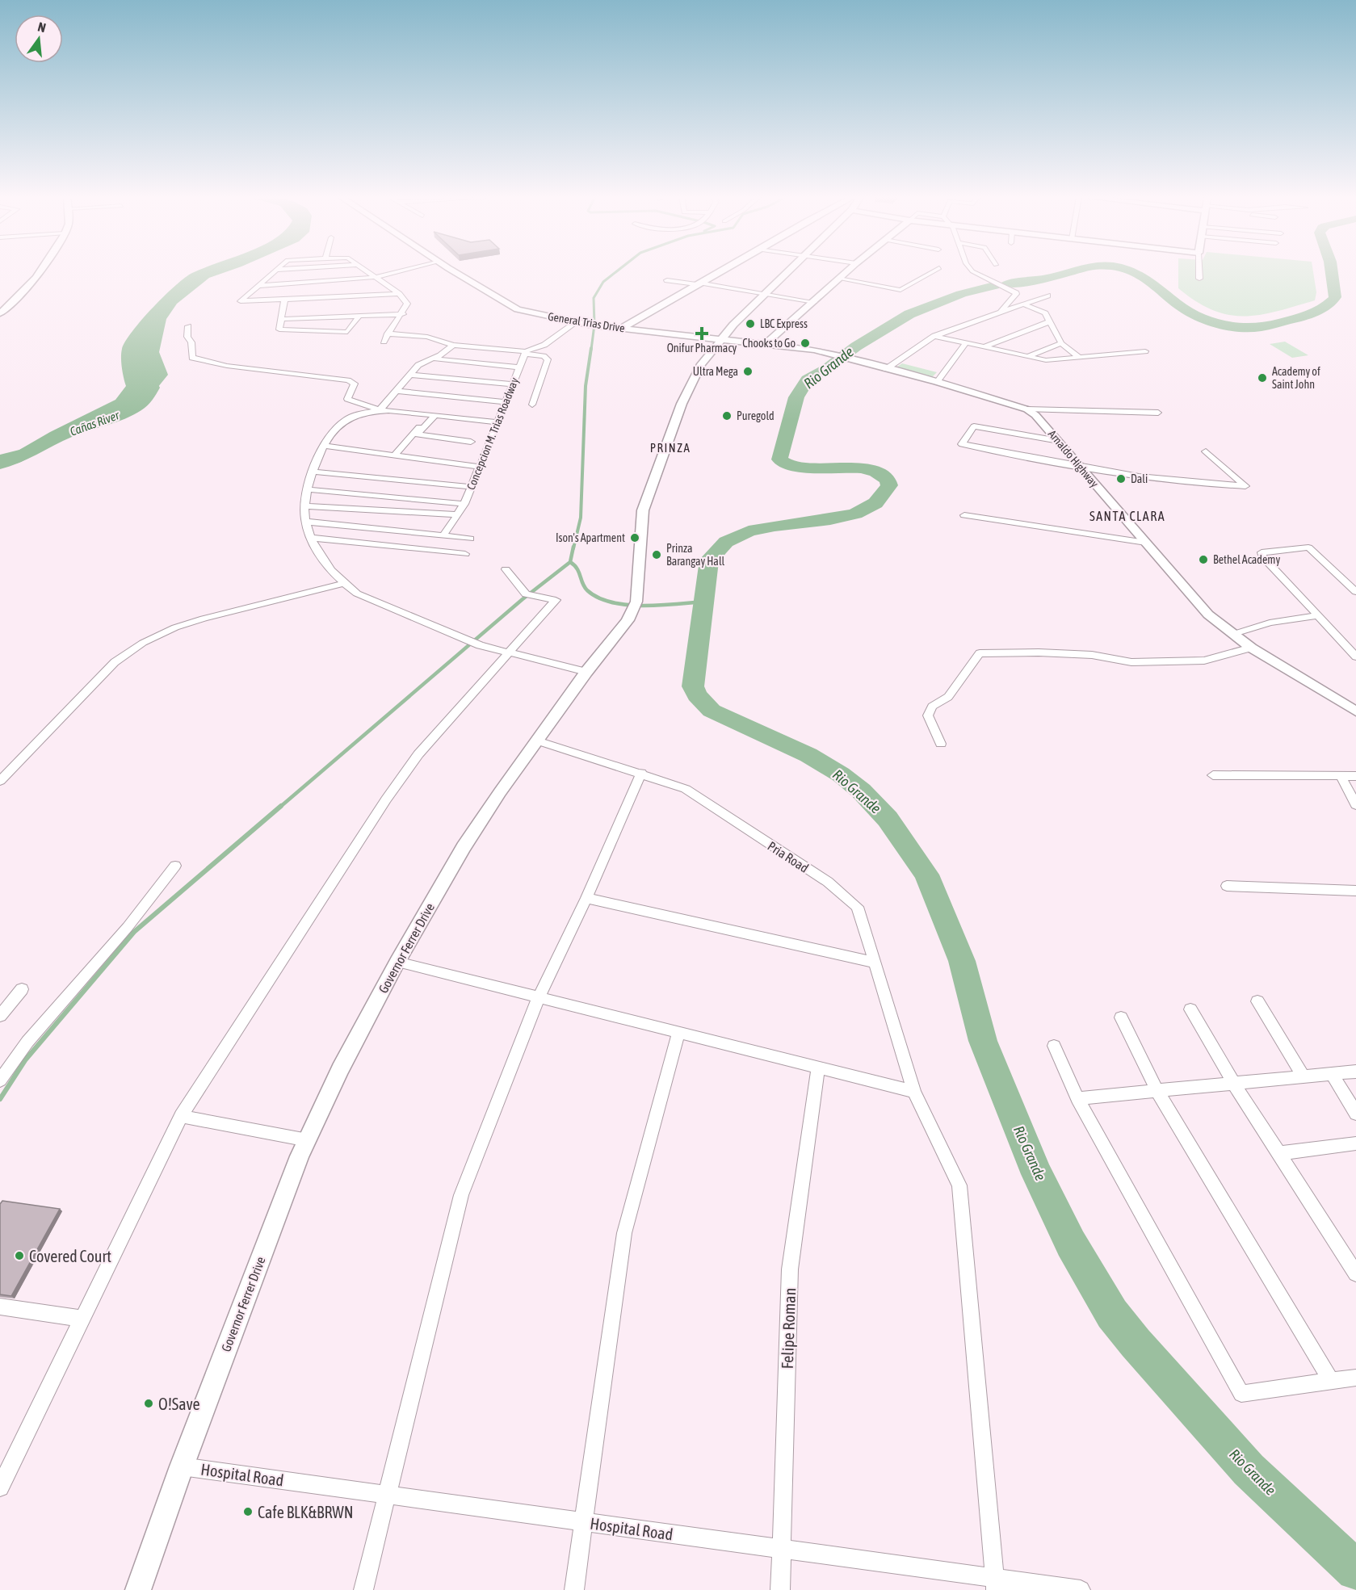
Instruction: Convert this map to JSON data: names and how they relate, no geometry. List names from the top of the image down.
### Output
{
  "streets": {
    "main road": ["General Trias Drive", "Arnaldo Highway", "Governor Ferrer Drive"],
    "street": [
      "Concepcion M. Trias Roadway",
      "Pria Road",
      "Felipe Roman",
      "Hospital Road"
    ]
  },
  "crossings": [
    ["General Trias Drive", "Arnaldo Highway"],
    ["General Trias Drive", "Governor Ferrer Drive"],
    ["Arnaldo Highway", "Governor Ferrer Drive"],
    ["Pria Road", "Governor Ferrer Drive"],
    ["Pria Road", "Hospital Road"],
    ["Governor Ferrer Drive", "Hospital Road"],
    ["Felipe Roman", "Hospital Road"]
  ],
  "districts": ["PRINZA", "SANTA CLARA"],
  "water": ["Rio Grande", "Cañas River"],
  "places": {
    "other": [
      "LBC Express",
      "Chooks to Go",
      "Ultra Mega",
      "Academy of Saint John",
      "Puregold",
      "Dali",
      "Ison's Apartment",
      "Prinza Barangay Hall",
      "Bethel Academy",
      "Covered Court",
      "O!Save",
      "Cafe BLK&BRWN"
    ],
    "health": ["Onifur Pharmacy"]
  },
  "north": "top"
}
